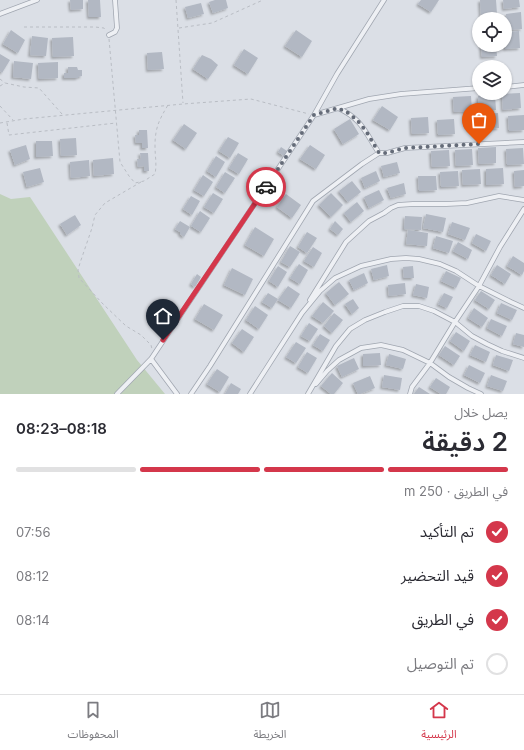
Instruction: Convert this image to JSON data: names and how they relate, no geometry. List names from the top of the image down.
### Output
{
  "page": {
    "heading": ["2 دقيقة", "يصل خلال", "08:18–08:23"],
    "bar": "في الطريق · 250 m",
    "list": [
      ["تم التأكيد", "07:56"],
      ["قيد التحضير", "08:12"],
      ["في الطريق", "08:14"],
      "تم التوصيل"
    ],
    "tabs": ["الرئيسية", "الخريطة", "المحفوظات"]
  }
}
